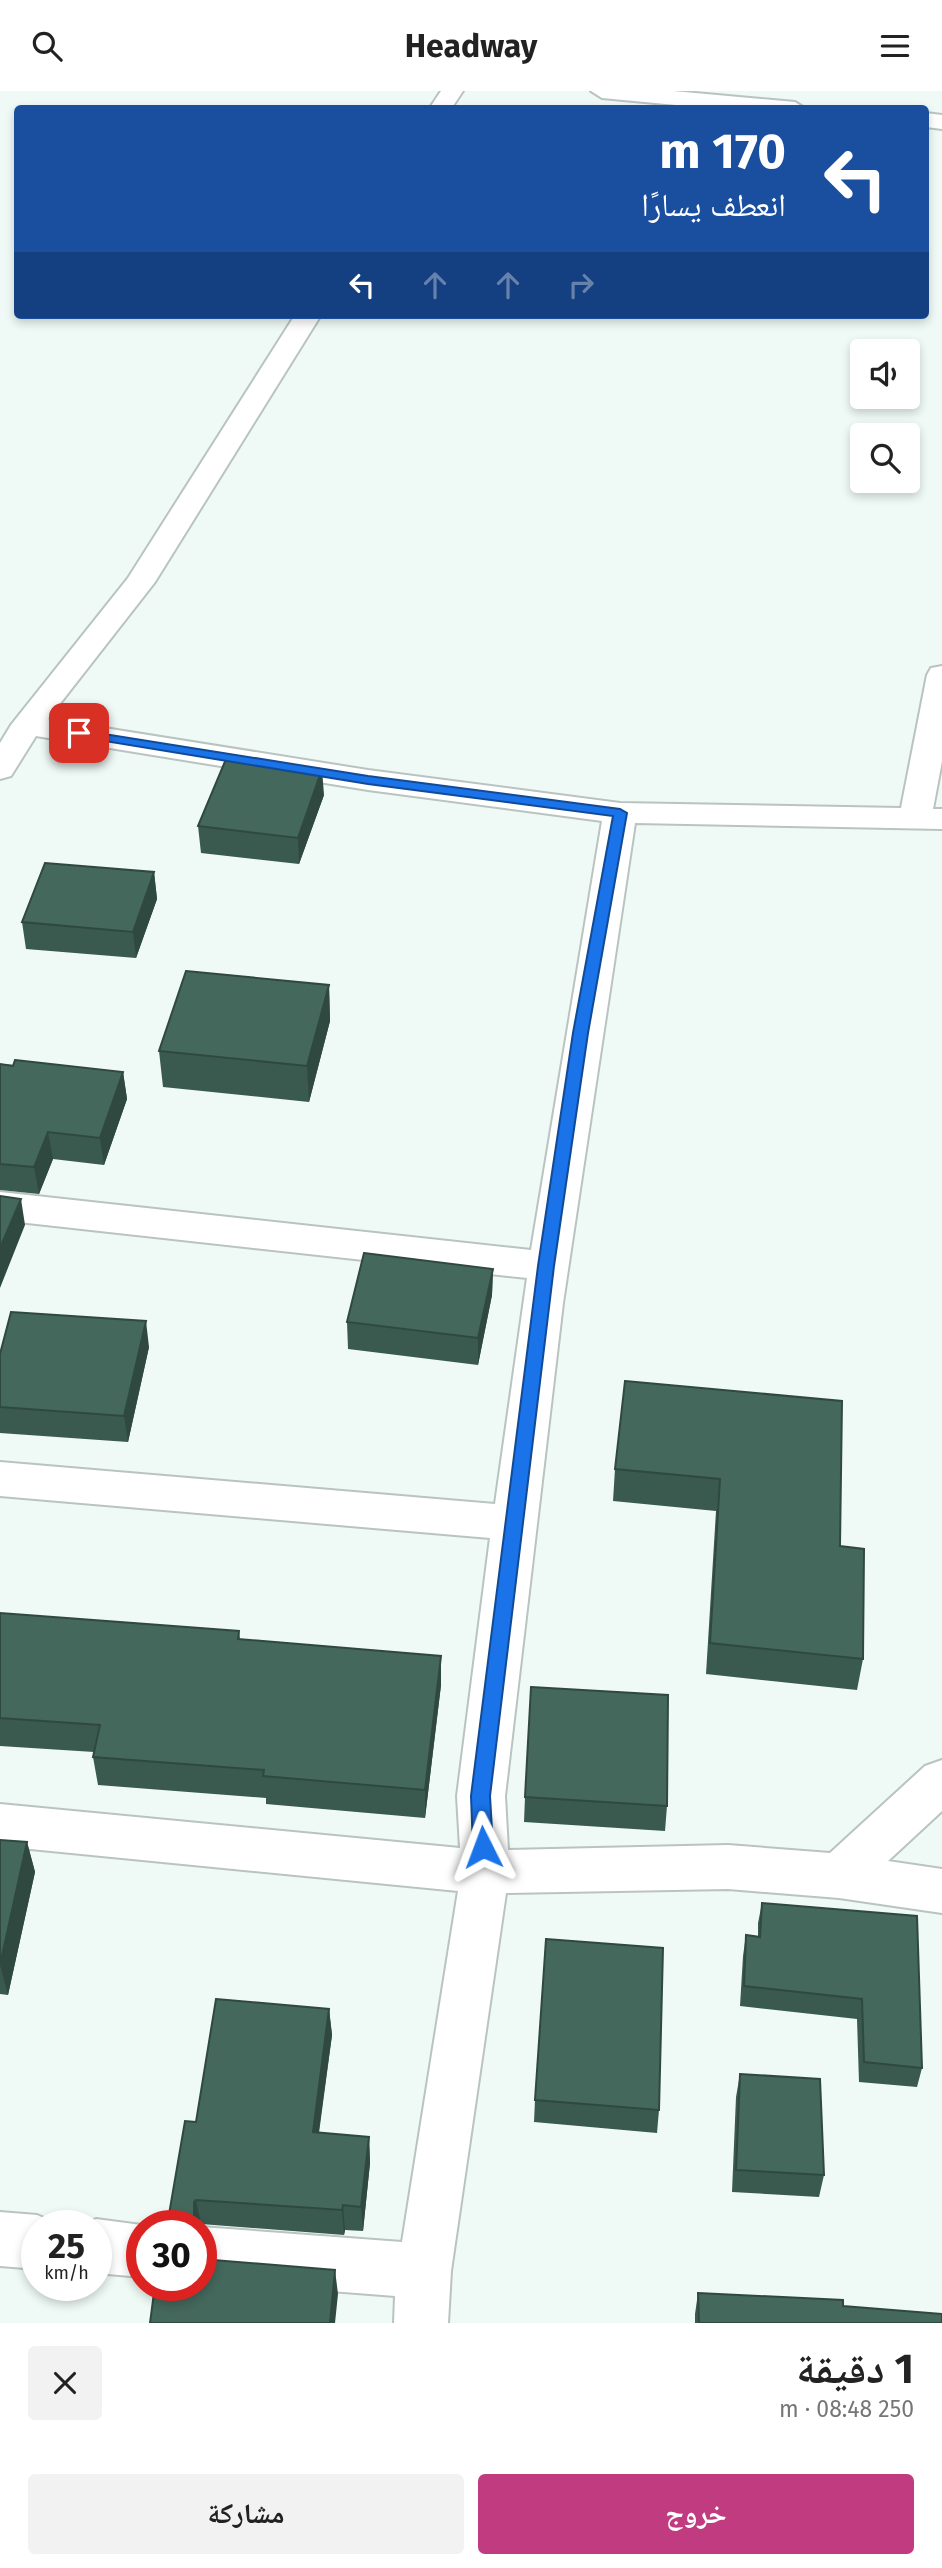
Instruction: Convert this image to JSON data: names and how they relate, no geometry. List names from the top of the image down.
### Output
{
  "page": {
    "header": "Headway",
    "turn": ["170 m", "انعطف يسارًا"],
    "speed": "25 km/h",
    "limit": "30",
    "heading": ["1 دقيقة", "250 m · 08:48"],
    "buttons": ["خروج", "مشاركة"]
  }
}
